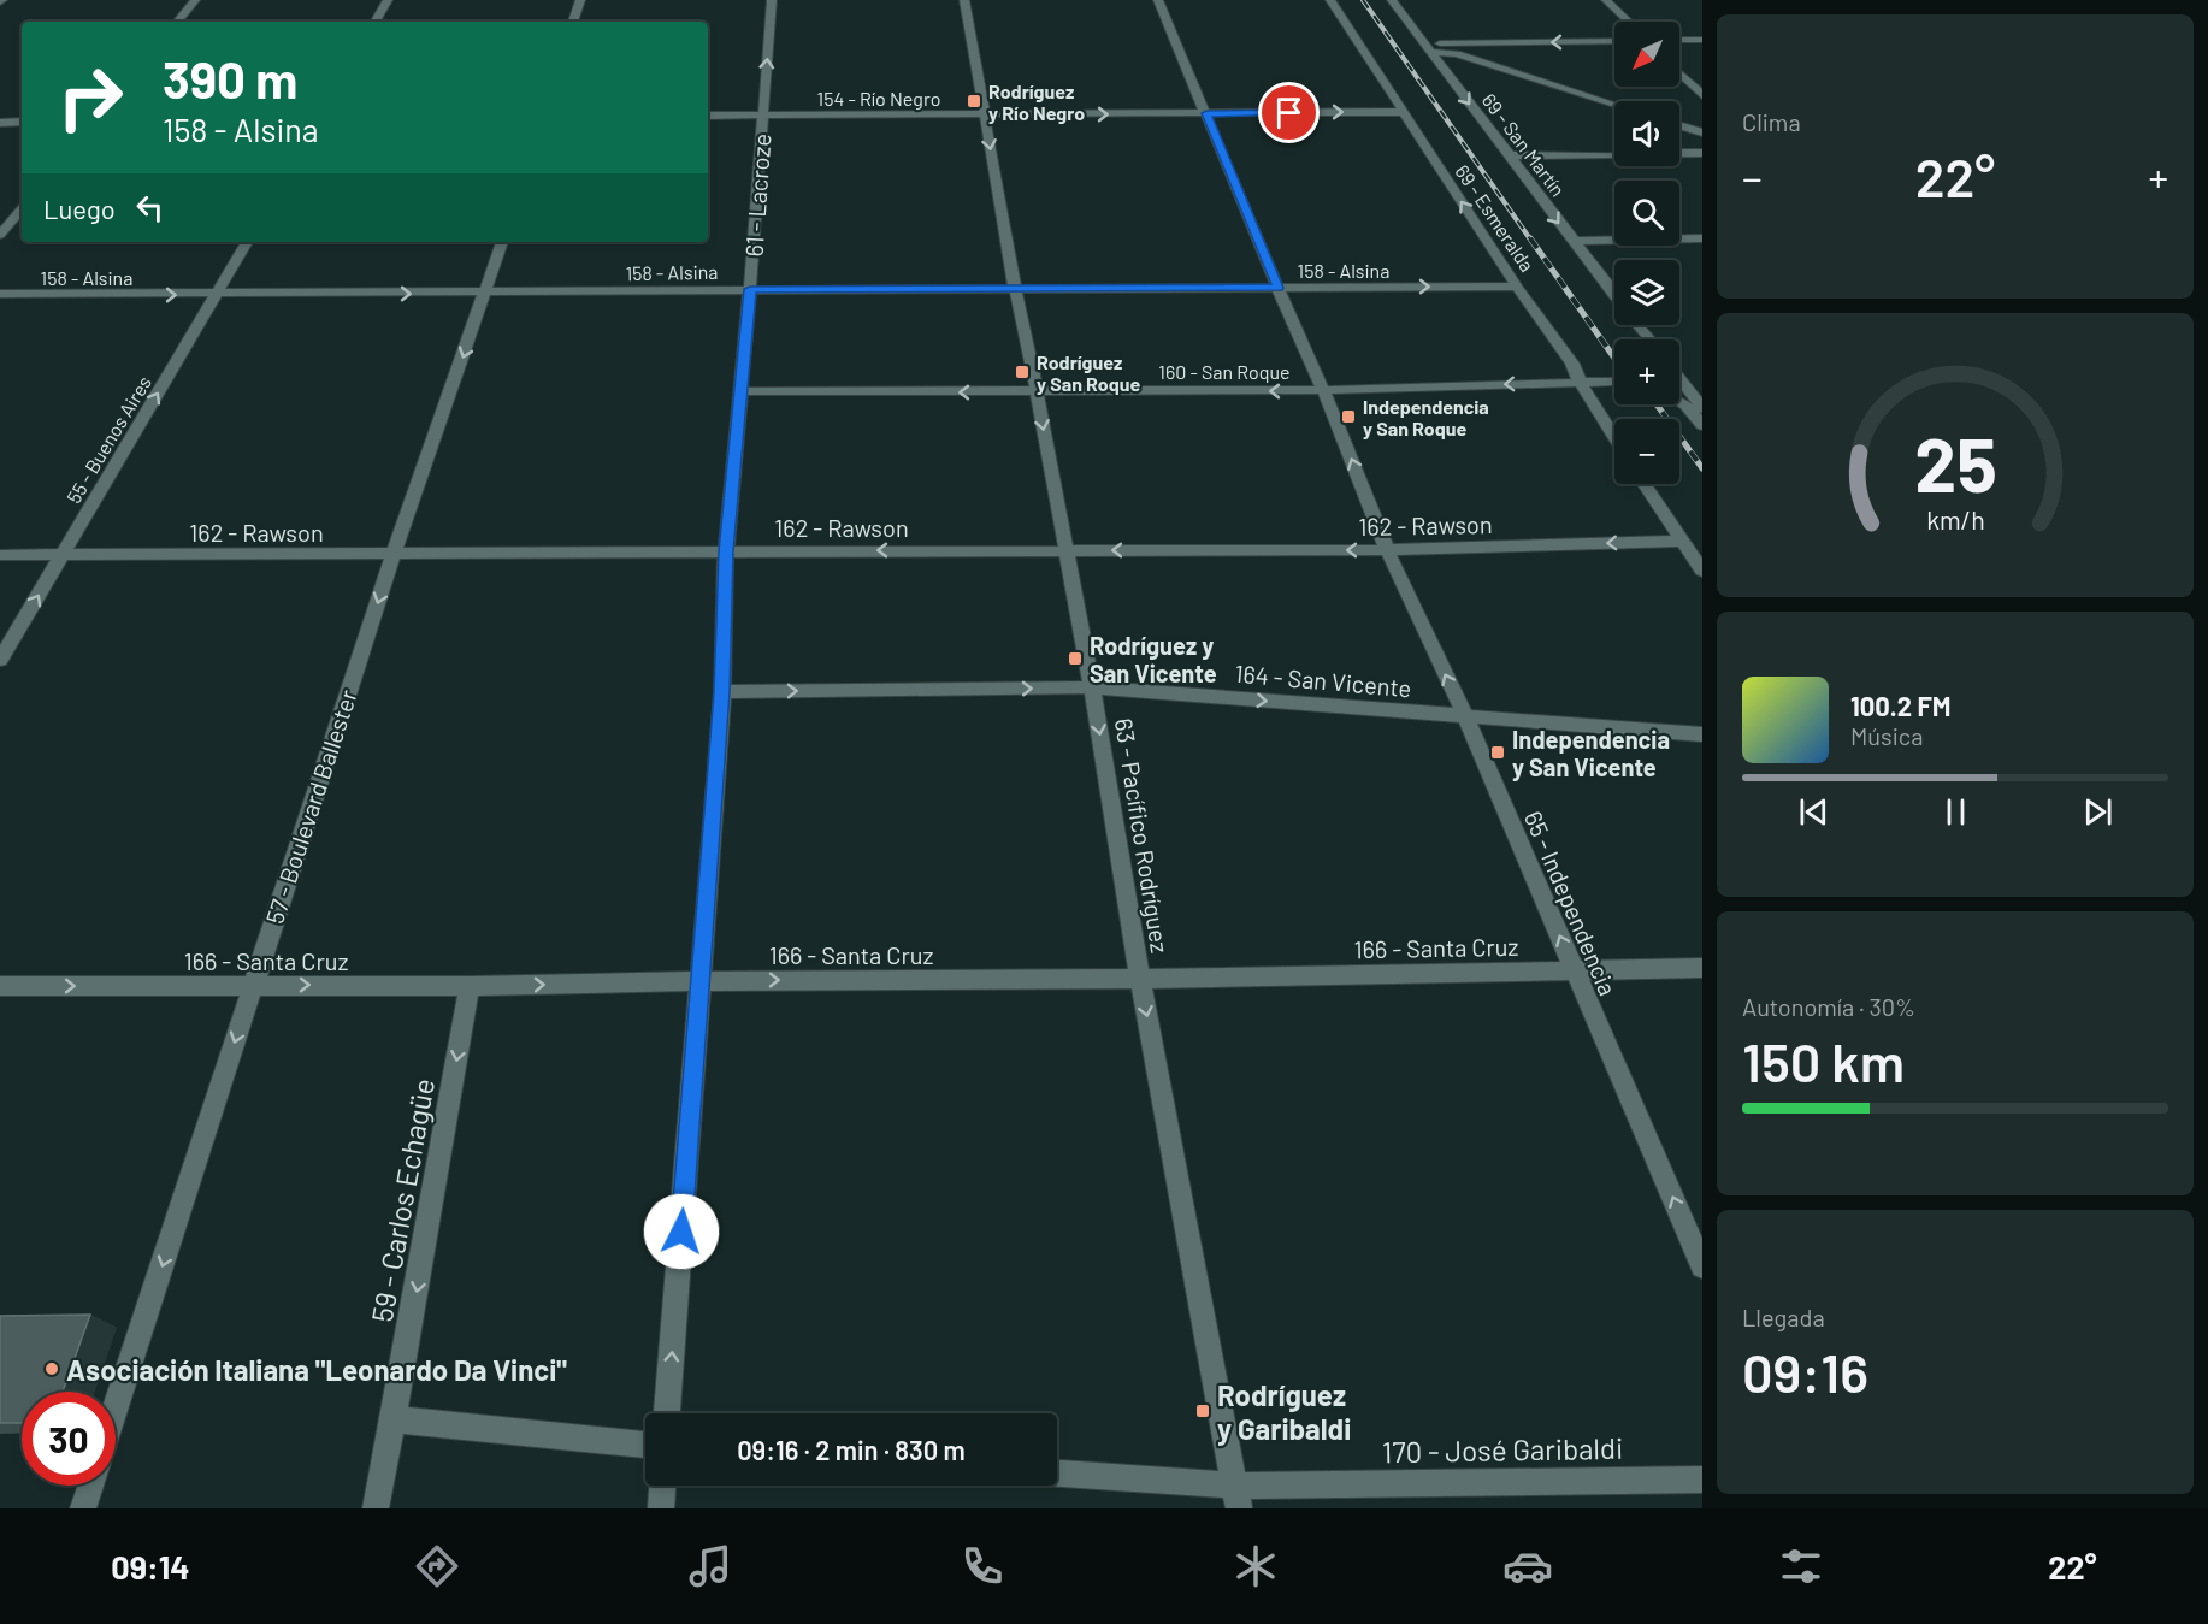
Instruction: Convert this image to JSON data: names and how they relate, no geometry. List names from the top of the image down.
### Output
{
  "streets": {
    "street": [
      "154 - Río Negro",
      "69 - San Martín",
      "61 - Lacroze",
      "69 - Esmeralda",
      "158 - Alsina",
      "160 - San Roque",
      "55 - Buenos Aires",
      "162 - Rawson",
      "164 - San Vicente",
      "57 - Boulevard Ballester",
      "63 - Pacífico Rodríguez",
      "65 - Independencia",
      "166 - Santa Cruz",
      "59 - Carlos Echagüe",
      "170 - José Garibaldi"
    ]
  },
  "crossings": [
    ["154 - Río Negro", "61 - Lacroze"],
    ["154 - Río Negro", "69 - Esmeralda"],
    ["154 - Río Negro", "63 - Pacífico Rodríguez"],
    ["154 - Río Negro", "65 - Independencia"],
    ["61 - Lacroze", "158 - Alsina"],
    ["61 - Lacroze", "160 - San Roque"],
    ["61 - Lacroze", "162 - Rawson"],
    ["61 - Lacroze", "164 - San Vicente"],
    ["61 - Lacroze", "166 - Santa Cruz"],
    ["69 - Esmeralda", "158 - Alsina"],
    ["69 - Esmeralda", "160 - San Roque"],
    ["158 - Alsina", "55 - Buenos Aires"],
    ["158 - Alsina", "57 - Boulevard Ballester"],
    ["158 - Alsina", "63 - Pacífico Rodríguez"],
    ["158 - Alsina", "65 - Independencia"],
    ["160 - San Roque", "63 - Pacífico Rodríguez"],
    ["160 - San Roque", "65 - Independencia"],
    ["55 - Buenos Aires", "162 - Rawson"],
    ["162 - Rawson", "57 - Boulevard Ballester"],
    ["162 - Rawson", "63 - Pacífico Rodríguez"],
    ["162 - Rawson", "65 - Independencia"],
    ["164 - San Vicente", "63 - Pacífico Rodríguez"],
    ["164 - San Vicente", "65 - Independencia"],
    ["57 - Boulevard Ballester", "166 - Santa Cruz"],
    ["63 - Pacífico Rodríguez", "166 - Santa Cruz"],
    ["63 - Pacífico Rodríguez", "170 - José Garibaldi"],
    ["65 - Independencia", "166 - Santa Cruz"],
    ["166 - Santa Cruz", "59 - Carlos Echagüe"]
  ],
  "one_way": [
    "154 - Río Negro",
    "69 - San Martín",
    "61 - Lacroze",
    "69 - Esmeralda",
    "158 - Alsina",
    "160 - San Roque",
    "55 - Buenos Aires",
    "162 - Rawson",
    "164 - San Vicente",
    "57 - Boulevard Ballester",
    "63 - Pacífico Rodríguez",
    "65 - Independencia",
    "166 - Santa Cruz",
    "59 - Carlos Echagüe"
  ],
  "places": {
    "transit": [
      "Rodríguez y Río Negro",
      "Rodríguez y San Roque",
      "Independencia y San Roque",
      "Rodríguez y San Vicente",
      "Independencia y San Vicente",
      "Rodríguez y Garibaldi"
    ],
    "other": ["Asociación Italiana \"Leonardo Da Vinci\""]
  },
  "north": "bottom left",
  "page": {
    "tile": [
      "Clima",
      ["Autonomía · 30%", "150 km"],
      ["Llegada", "09:16"]
    ],
    "map_buttons": ["+", "−"],
    "turn": ["390 m", "158 - Alsina"],
    "heat": ["−", "22°", "+"],
    "then": "Luego",
    "song": ["100.2 FM", "Música"],
    "limit": "30",
    "trip": "09:16 · 2 min · 830 m",
    "tabs": ["09:14", "22°"],
    "gauge": ["25", "km/h"]
  }
}
